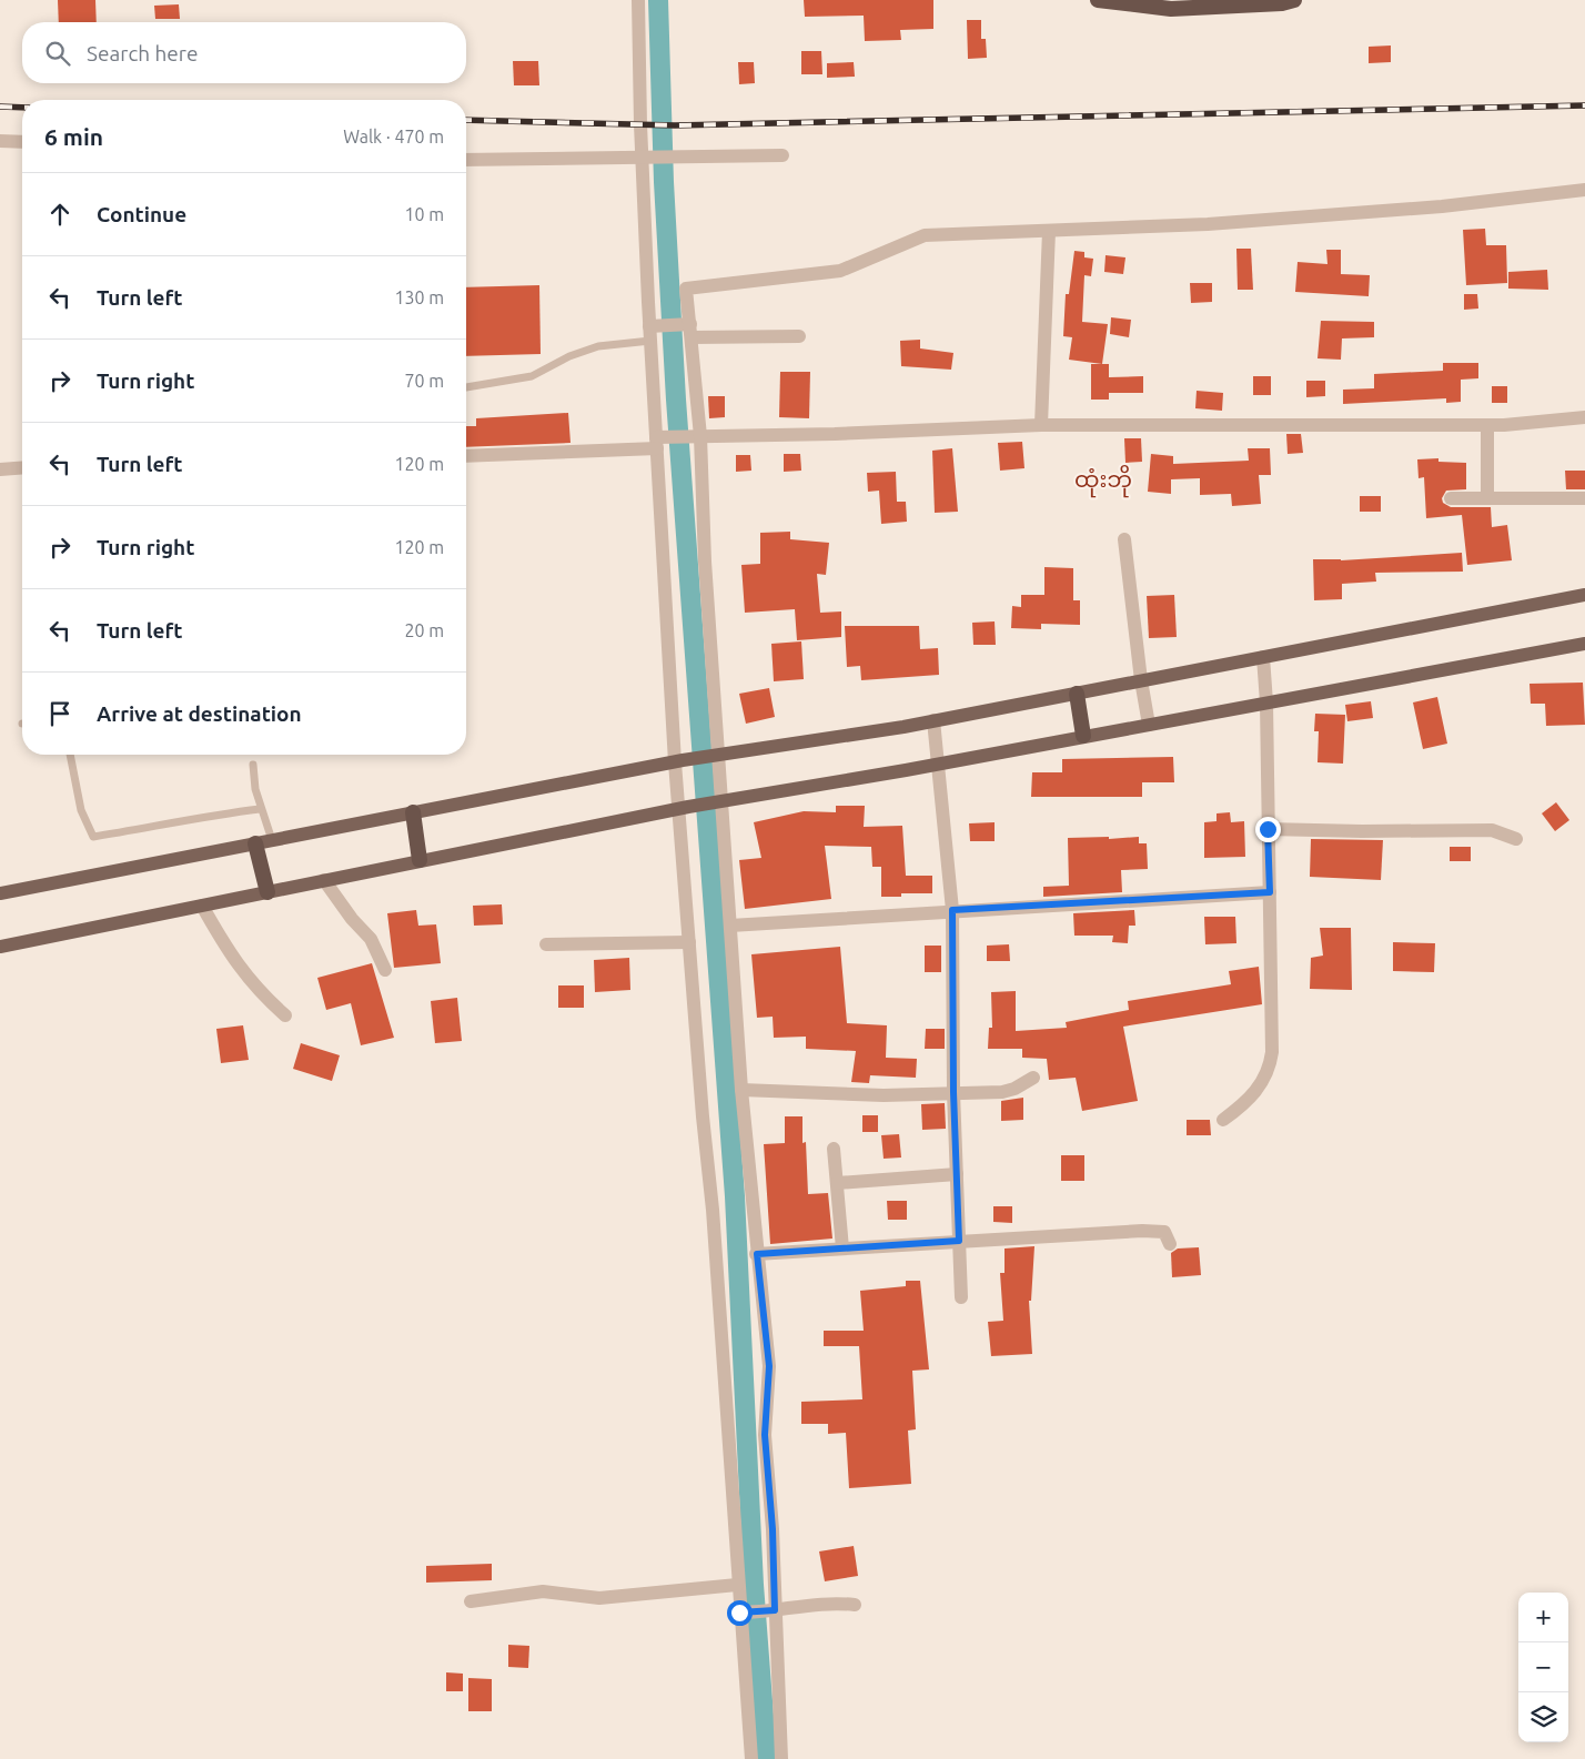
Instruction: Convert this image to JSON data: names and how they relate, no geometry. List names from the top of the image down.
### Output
{
  "districts": ["ထုံးဘို"],
  "page": {
    "search": "Search here",
    "heading": ["6 min", "Walk · 470 m"],
    "list": [
      ["Continue", "10 m"],
      ["Turn left", "130 m"],
      ["Turn right", "70 m"],
      ["Turn left", "120 m"],
      ["Turn right", "120 m"],
      ["Turn left", "20 m"],
      "Arrive at destination"
    ],
    "map_buttons": ["+", "−"]
  }
}
